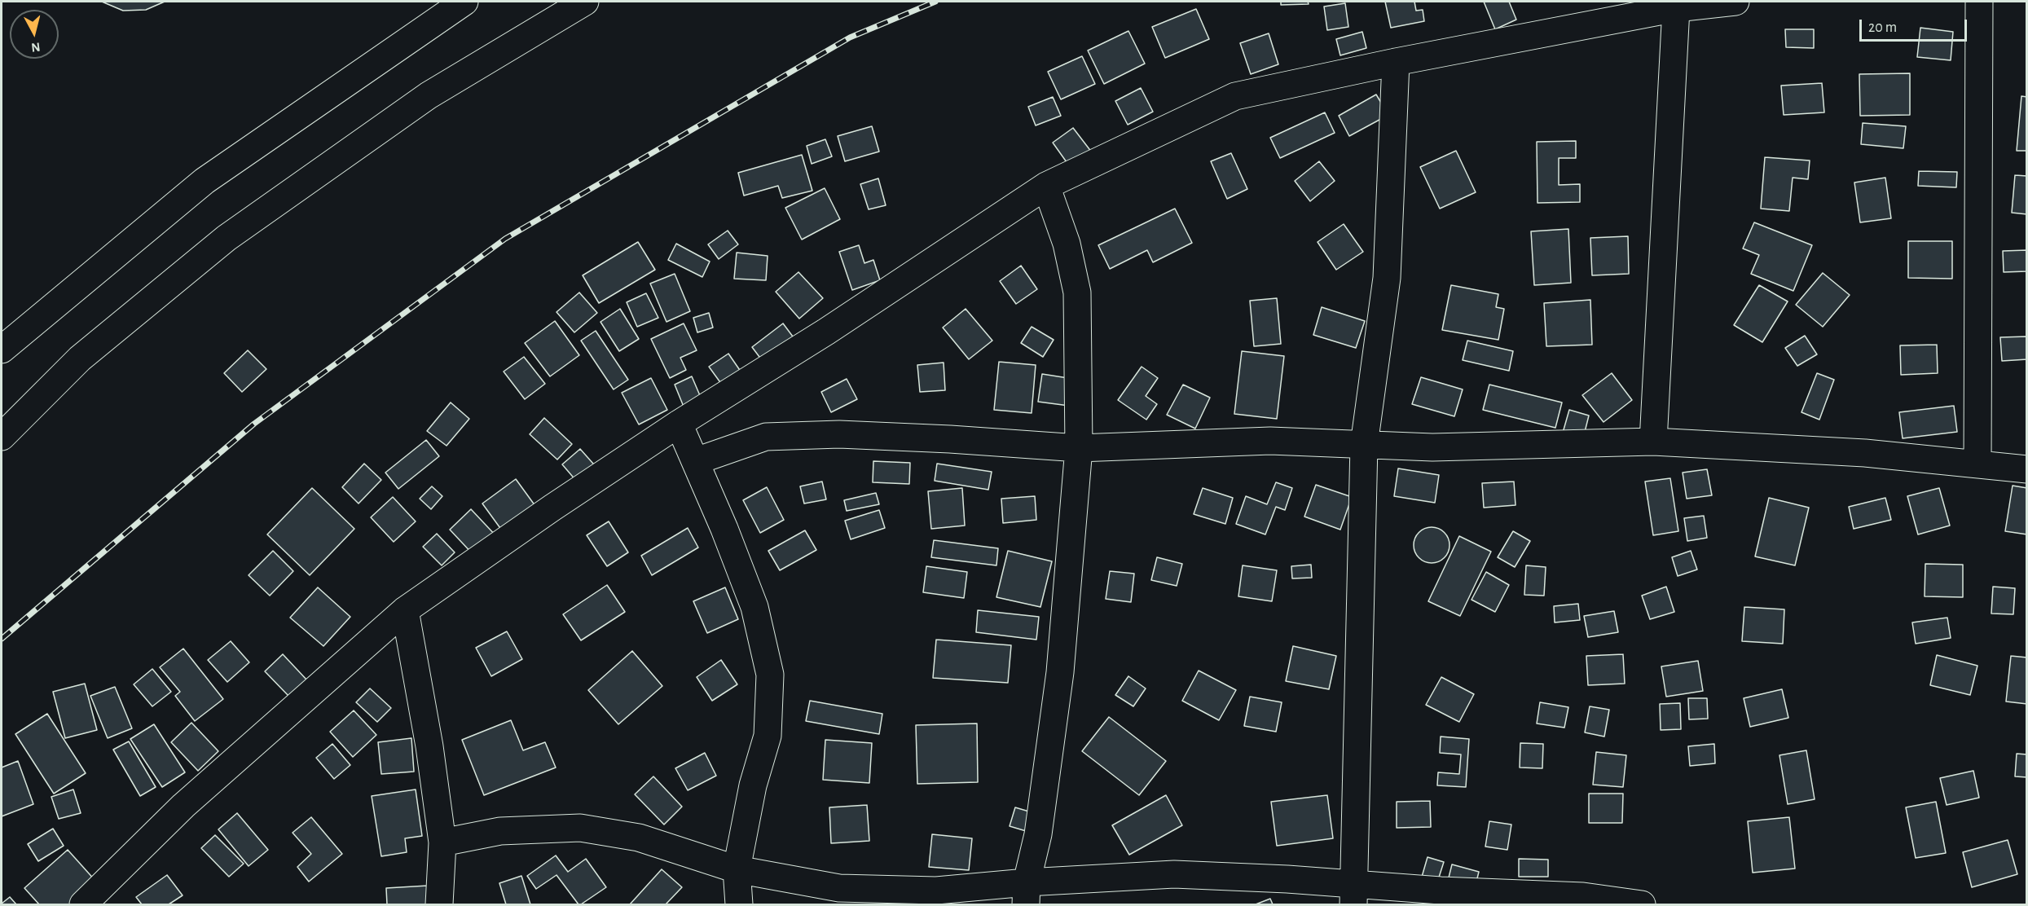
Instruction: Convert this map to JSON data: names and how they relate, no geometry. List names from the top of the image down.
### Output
{
  "scale_bar": "20 m",
  "north": "bottom"
}
